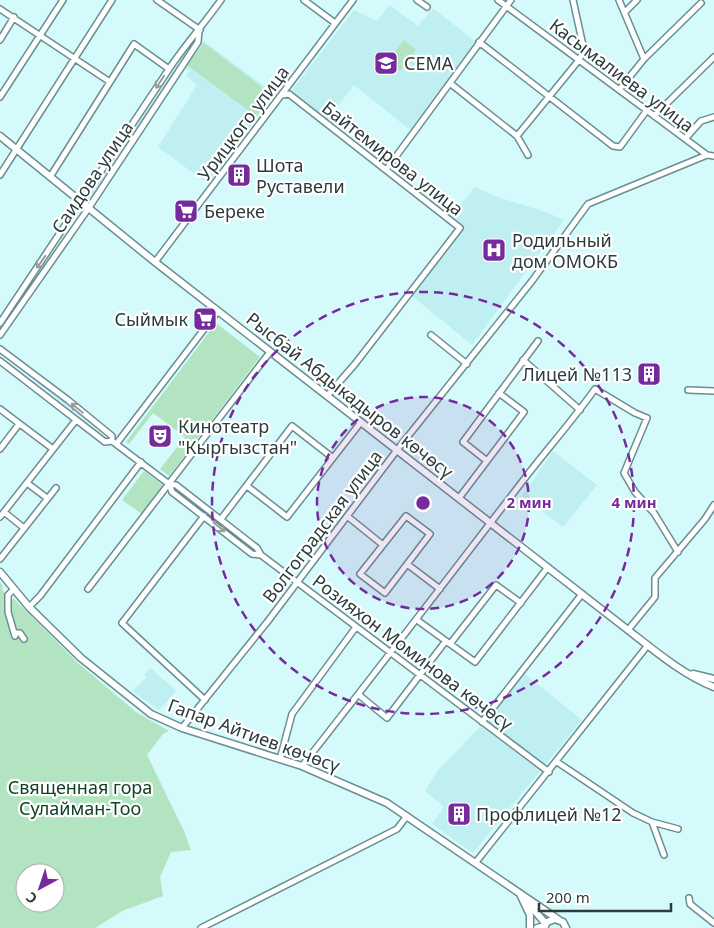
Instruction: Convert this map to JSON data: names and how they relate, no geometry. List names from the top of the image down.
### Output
{
  "streets": {
    "main road": ["Рысбай Абдыкадыров көчөсү", "Гапар Айтиев көчөсү"],
    "street": [
      "Касымалиева улица",
      "Урицкого улица",
      "Байтемирова улица",
      "Саидова улица",
      "Волгоградская улица",
      "Розияхон Моминова көчөсү"
    ]
  },
  "crossings": [
    ["Касымалиева улица", "Волгоградская улица"],
    ["Урицкого улица", "Байтемирова улица"],
    ["Урицкого улица", "Рысбай Абдыкадыров көчөсү"],
    ["Байтемирова улица", "Рысбай Абдыкадыров көчөсү"],
    ["Саидова улица", "Рысбай Абдыкадыров көчөсү"],
    ["Рысбай Абдыкадыров көчөсү", "Волгоградская улица"],
    ["Волгоградская улица", "Розияхон Моминова көчөсү"],
    ["Волгоградская улица", "Гапар Айтиев көчөсү"]
  ],
  "parks": ["Священная гора Сулайман-Тоо"],
  "places": {
    "school or university": ["СЕМА"],
    "building": ["Шота Руставели", "Лицей №113", "Профлицей №12"],
    "supermarket": ["Береке", "Сыймык"],
    "hospital": ["Родильный дом ОМОКБ"],
    "theatre": ["Кинотеатр \"Кыргызстан\""]
  },
  "scale_bar": "200 m",
  "north": "bottom left",
  "rings": ["2 мин", "4 мин"]
}
